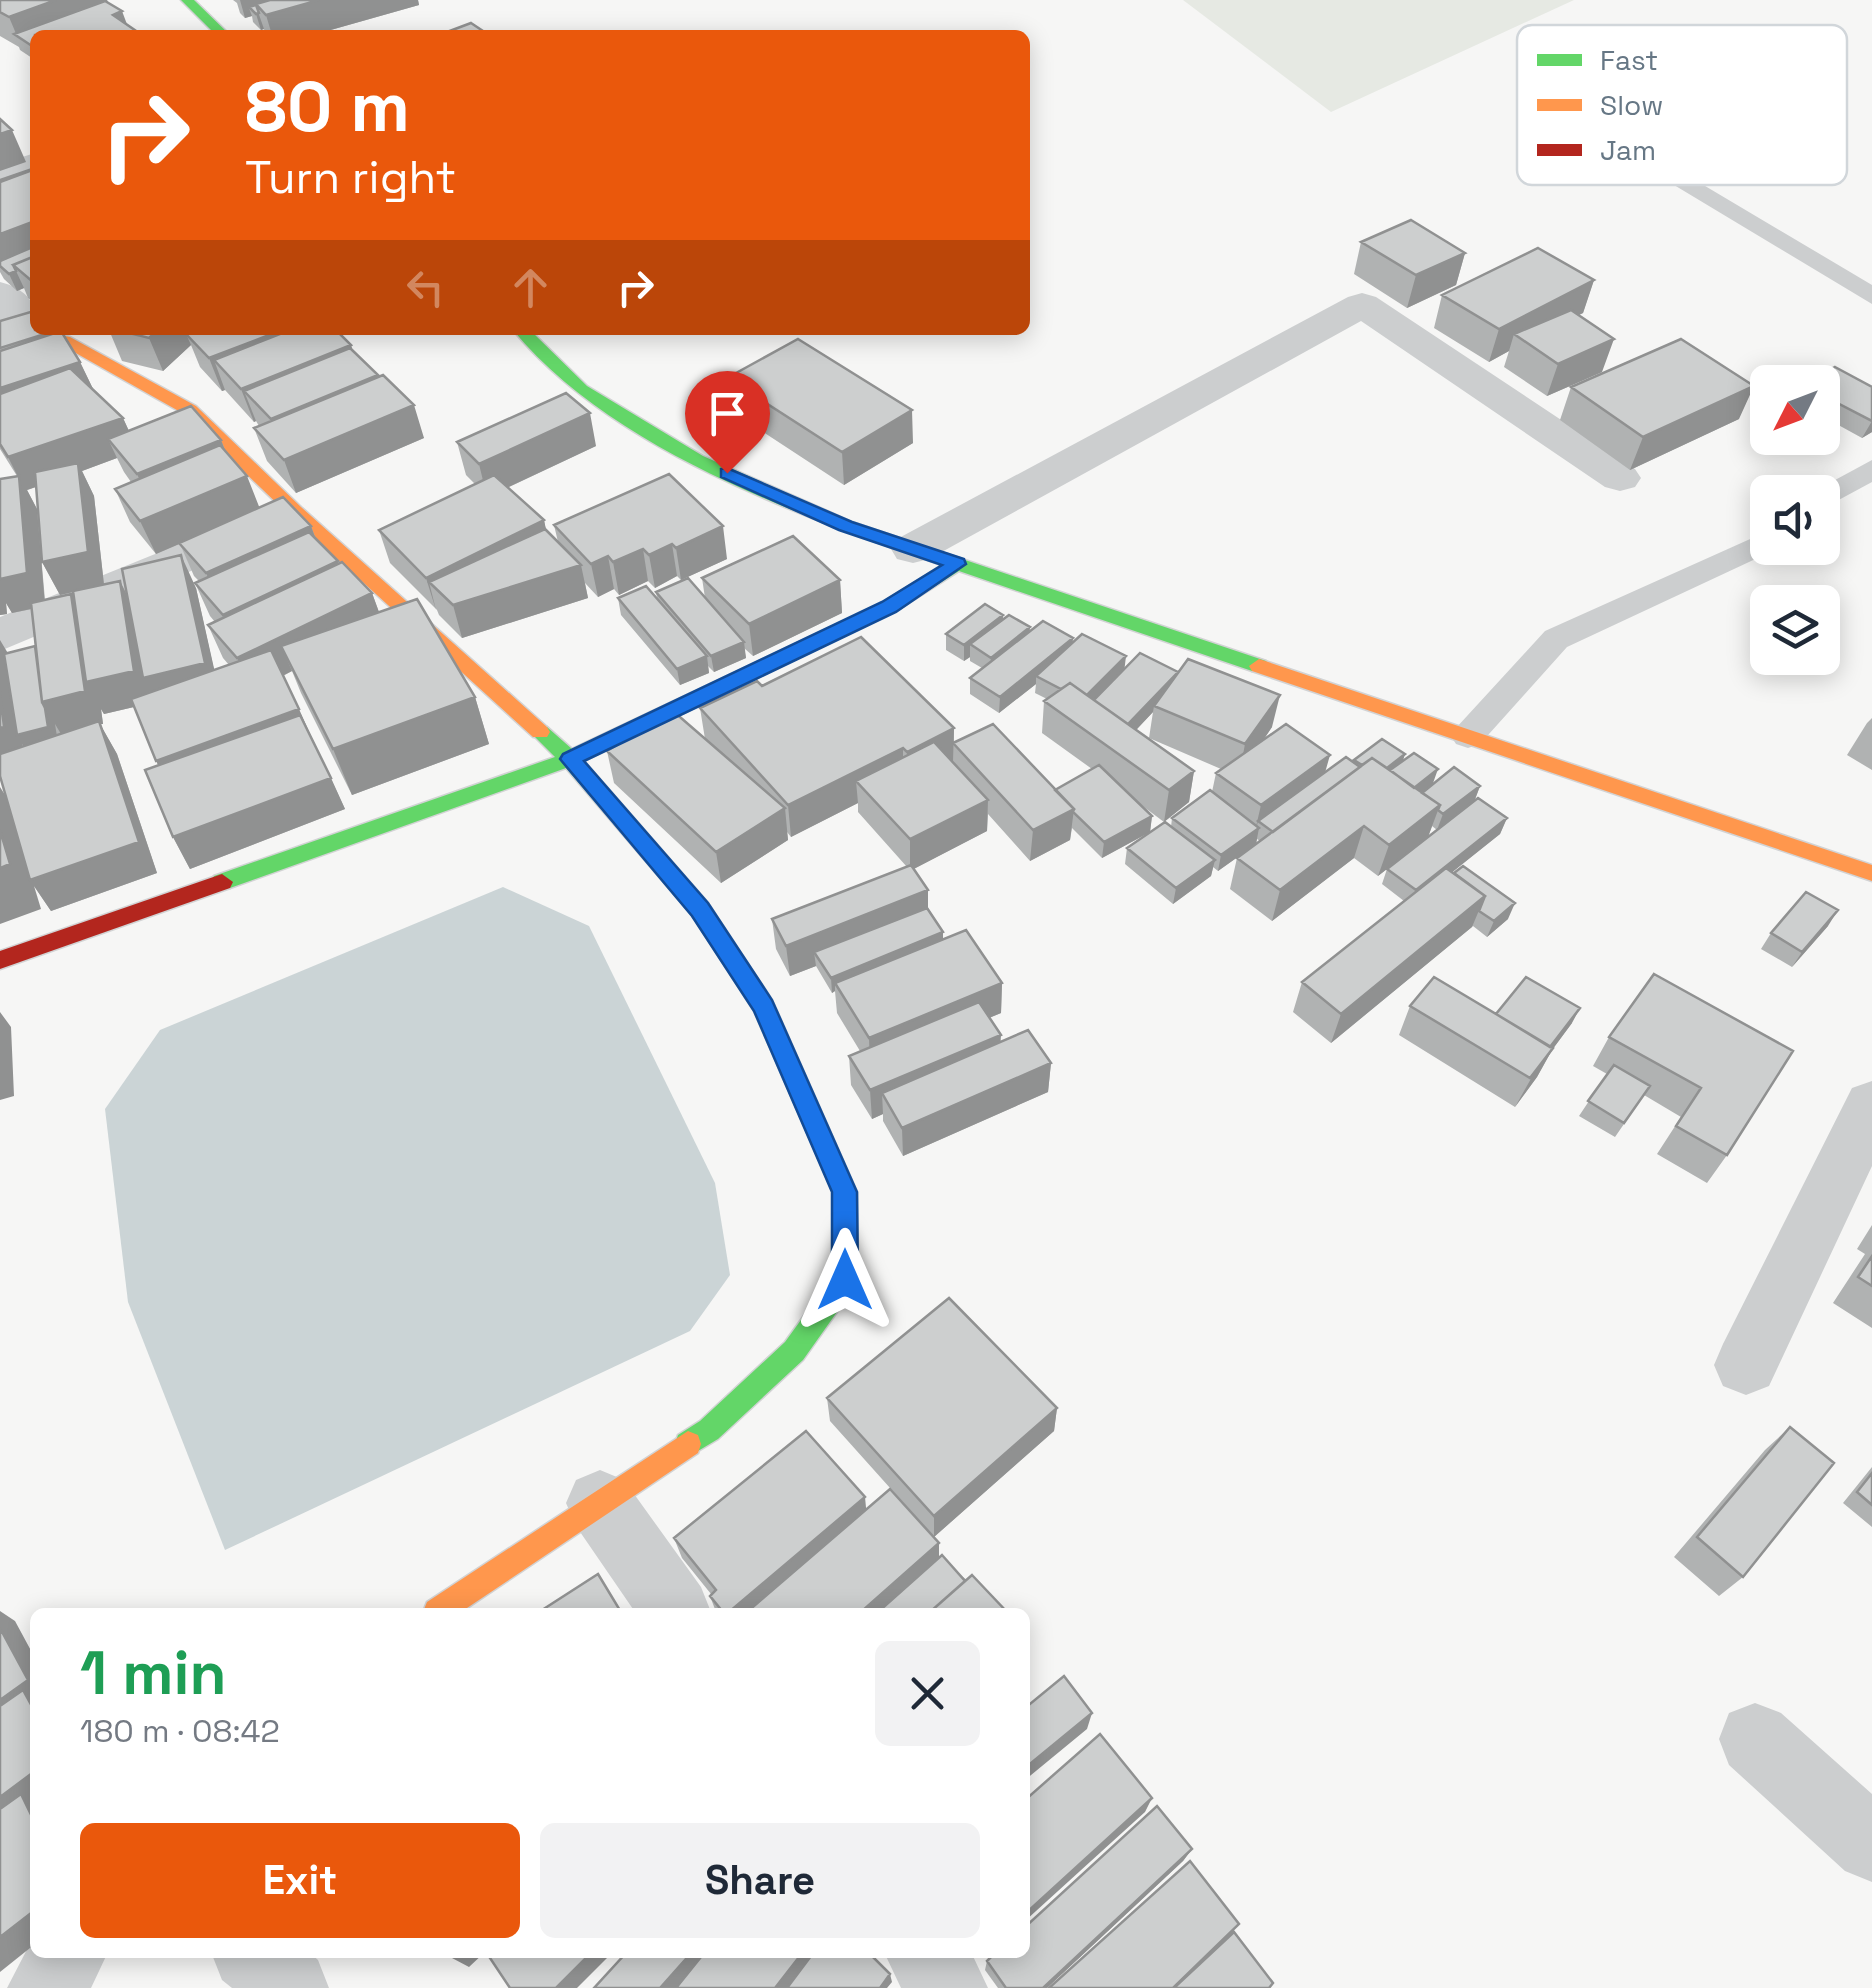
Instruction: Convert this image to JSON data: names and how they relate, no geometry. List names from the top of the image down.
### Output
{
  "legend": ["Fast", "Slow", "Jam"],
  "north": "bottom left",
  "page": {
    "turn": ["80 m", "Turn right"],
    "heading": ["1 min", "180 m · 08:42"],
    "buttons": ["Exit", "Share"]
  }
}
